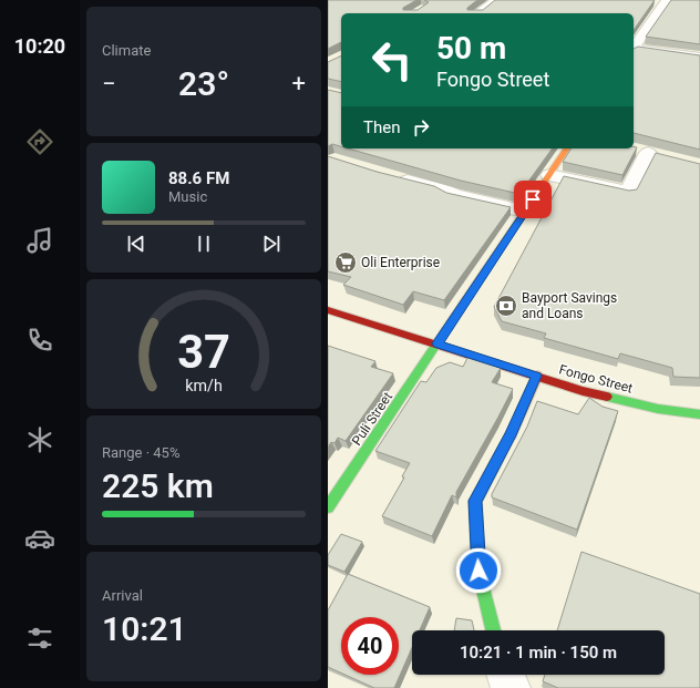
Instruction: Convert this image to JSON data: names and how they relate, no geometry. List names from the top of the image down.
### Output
{
  "streets": {
    "street": ["Fongo Street", "Puli Street"]
  },
  "crossings": [
    ["Fongo Street", "Puli Street"]
  ],
  "places": {
    "supermarket": ["Oli Enterprise"],
    "bank": ["Bayport Savings and Loans"]
  },
  "page": {
    "tabs": "10:20",
    "tile": [
      "Climate",
      ["Range · 45%", "225 km"],
      ["Arrival", "10:21"]
    ],
    "turn": ["50 m", "Fongo Street"],
    "heat": ["−", "23°", "+"],
    "then": "Then",
    "song": ["88.6 FM", "Music"],
    "limit": "40",
    "trip": "10:21 · 1 min · 150 m",
    "gauge": ["37", "km/h"]
  }
}
